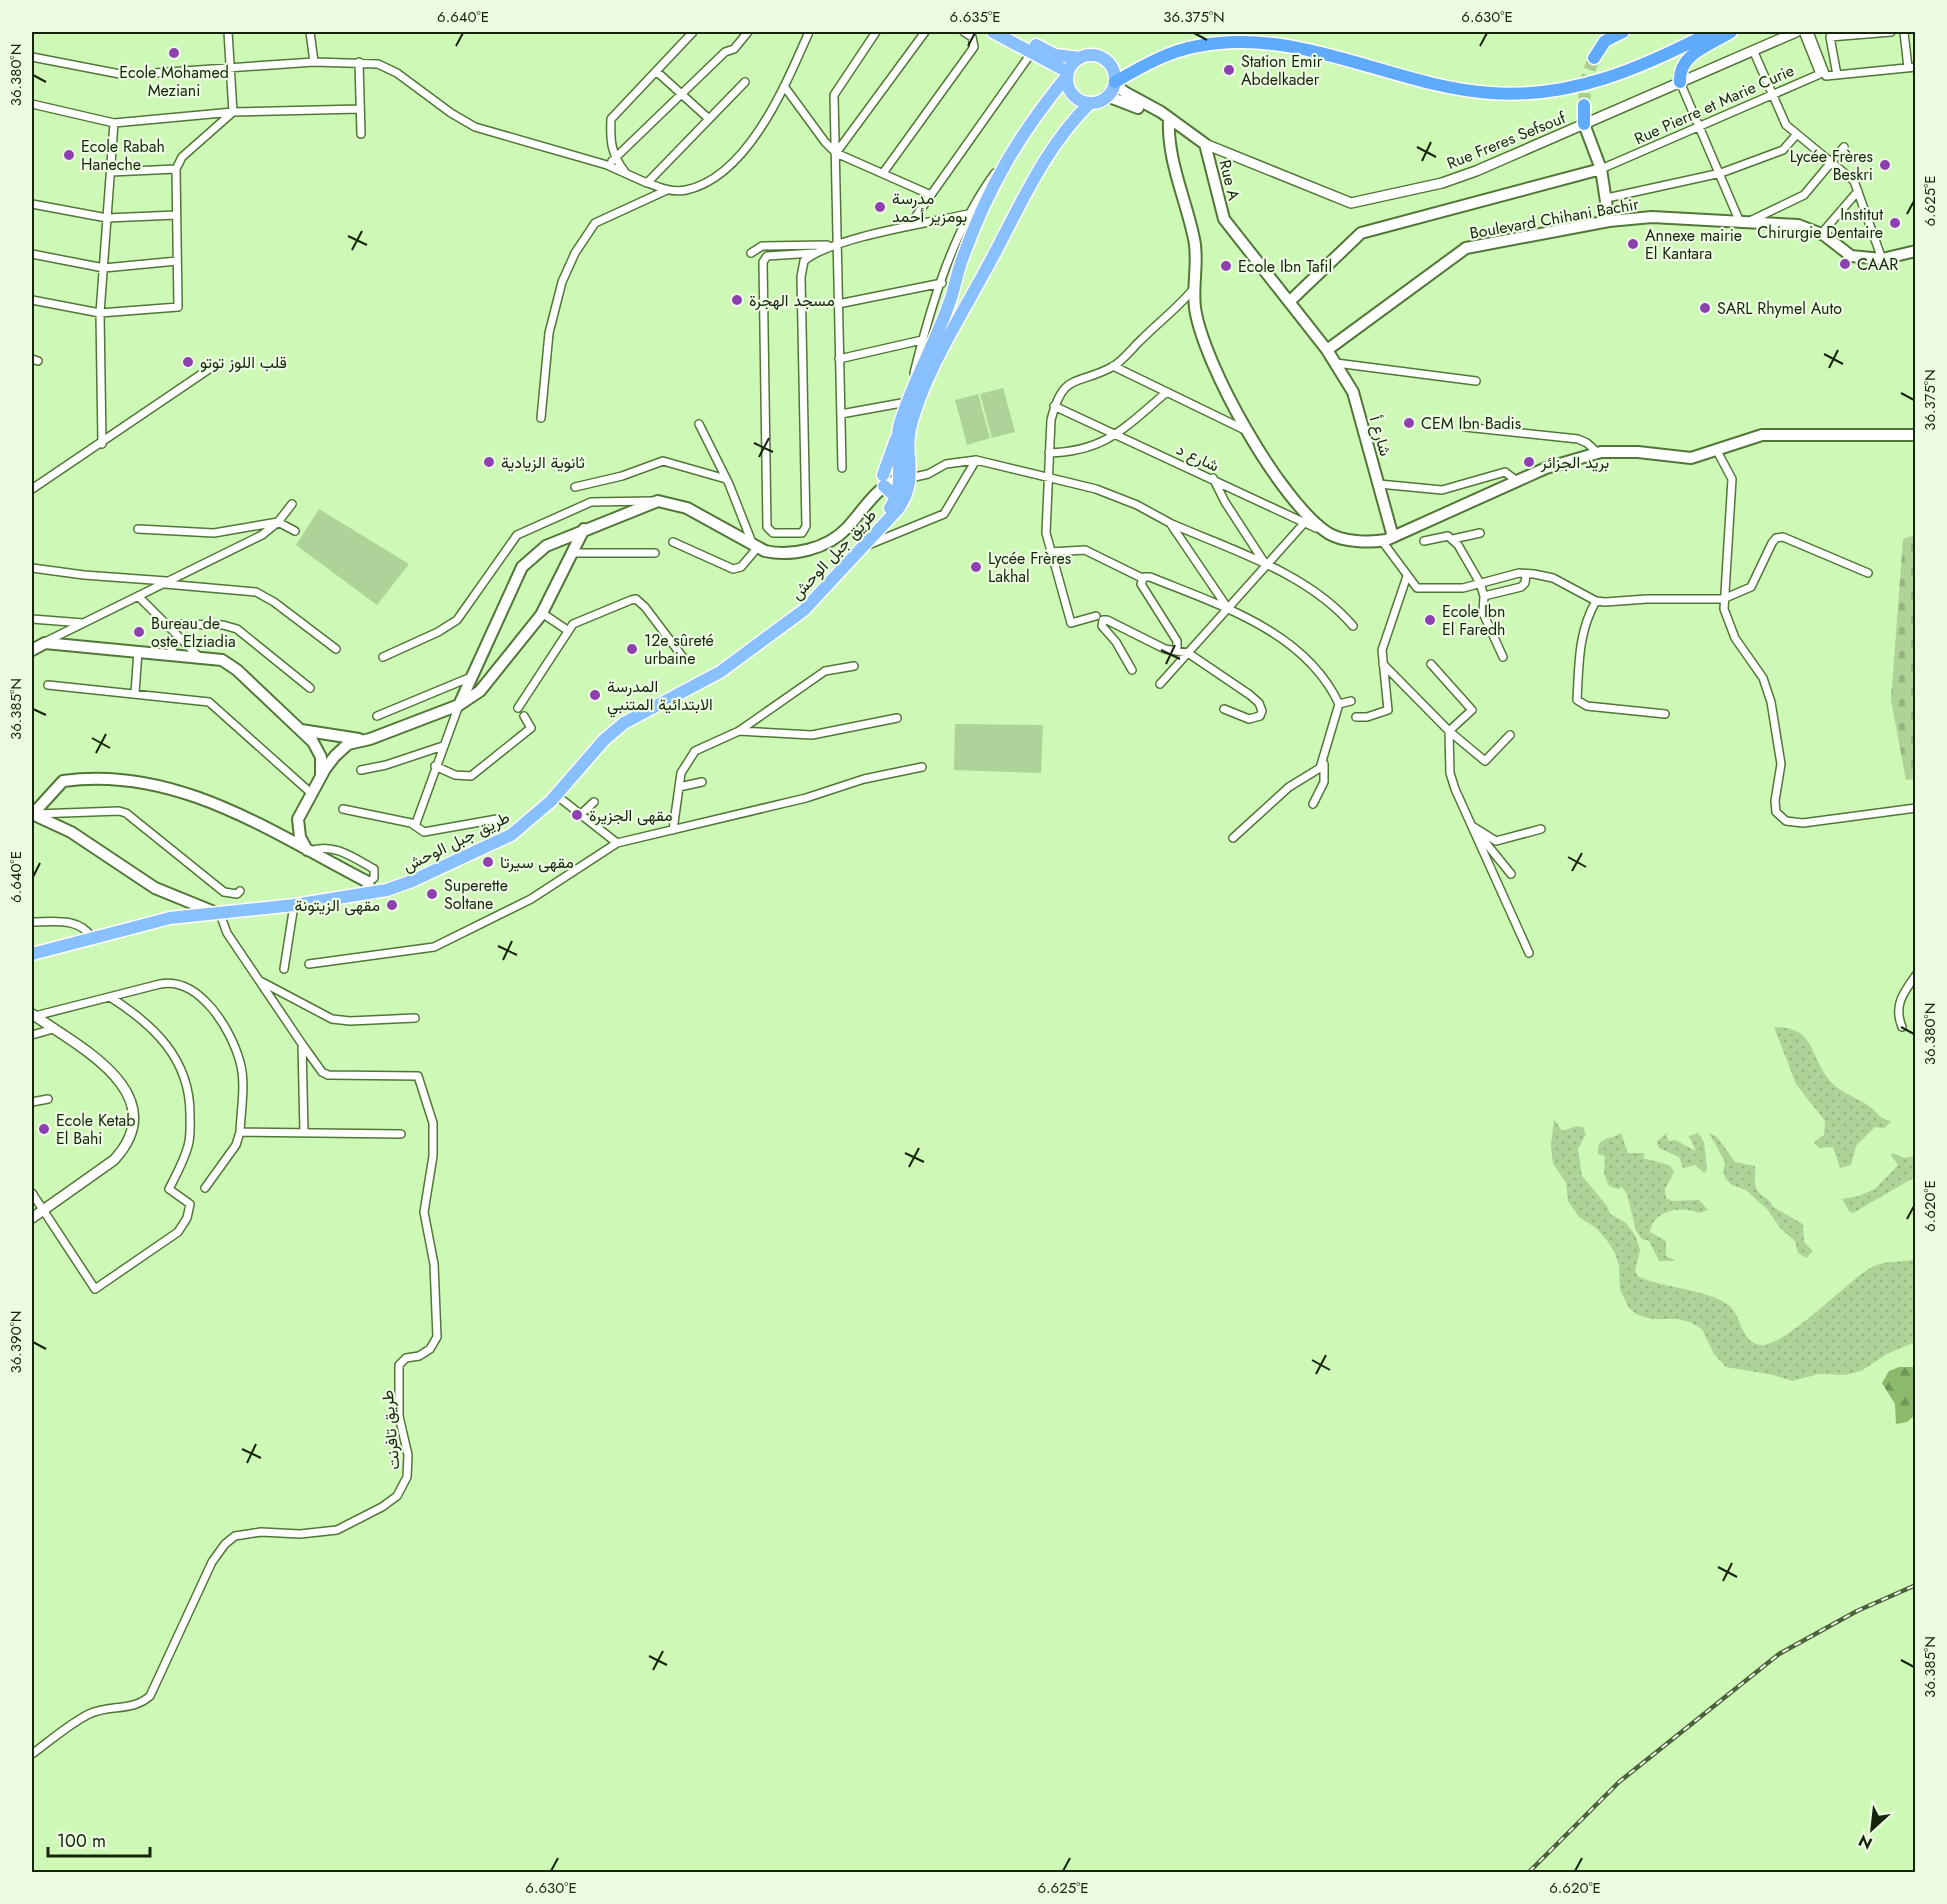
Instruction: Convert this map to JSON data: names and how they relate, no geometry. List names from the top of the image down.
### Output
{
  "streets": {
    "main road": [
      "Rue Pierre et Marie Curie",
      "Rue A",
      "Boulevard Chihani Bachir",
      "شارع أ",
      "طريق جبل الوحش"
    ],
    "street": ["Rue Freres Sefsouf", "شارع د", "طريق تافرنت"]
  },
  "crossings": [
    ["Rue Pierre et Marie Curie", "Rue A"],
    ["Rue Pierre et Marie Curie", "شارع أ"],
    ["Rue Freres Sefsouf", "Rue A"],
    ["Rue A", "شارع أ"],
    ["Boulevard Chihani Bachir", "شارع أ"]
  ],
  "places": [
    "Ecole Mohamed Meziani",
    "Station Emir Abdelkader",
    "Ecole Rabah Haneche",
    "Lycée Frères Beskri",
    "مدرسة بومزير أحمد",
    "Institut Chirurgie Dentaire",
    "Annexe mairie El Kantara",
    "CAAR",
    "Ecole Ibn Tafil",
    "مسجد الهجرة",
    "SARL Rhymel Auto",
    "قلب اللوز توتو",
    "CEM Ibn Badis",
    "ثانوية الزيادية",
    "بريد الجزائر",
    "Lycée Frères Lakhal",
    "Ecole Ibn El Faredh",
    "Bureau de oste Elziadia",
    "12e sûreté urbaine",
    "المدرسة الابتدائية المتنبي",
    "مقهى الجزيرة",
    "مقهى سيرتا",
    "Superette Soltane",
    "مقهى الزيتونة",
    "Ecole Ketab El Bahi"
  ],
  "scale_bar": "100 m",
  "north": "bottom left",
  "coordinates": [
    "6.640°E",
    "6.635°E",
    "36.375°N",
    "6.630°E",
    "36.380°N",
    "6.625°E",
    "36.385°N",
    "6.620°E",
    "36.390°N"
  ]
}
